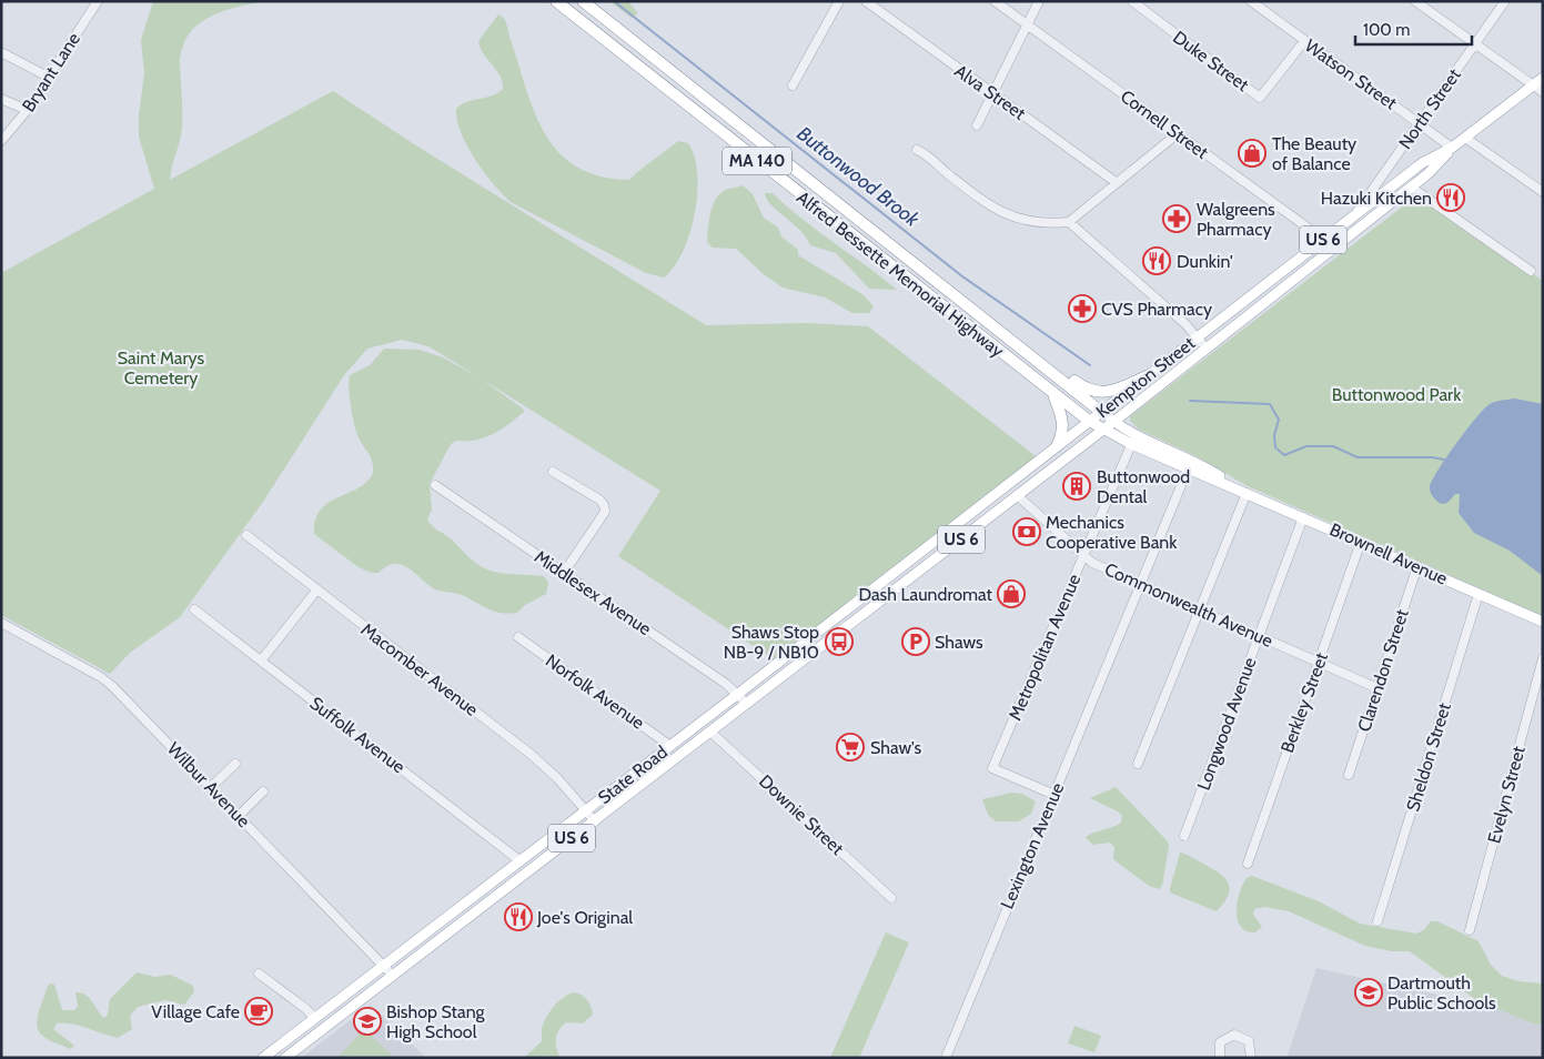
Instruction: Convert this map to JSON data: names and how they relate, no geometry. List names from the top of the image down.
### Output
{
  "streets": {
    "highway": ["MA 140", "Alfred Bessette Memorial Highway"],
    "main road": [
      "US 6",
      "Kempton Street",
      "Brownell Avenue",
      "State Road"
    ],
    "street": [
      "Duke Street",
      "Bryant Lane",
      "Watson Street",
      "Alva Street",
      "North Street",
      "Cornell Street",
      "Middlesex Avenue",
      "Commonwealth Avenue",
      "Metropolitan Avenue",
      "Macomber Avenue",
      "Clarendon Street",
      "Norfolk Avenue",
      "Berkley Street",
      "Longwood Avenue",
      "Suffolk Avenue",
      "Sheldon Street",
      "Wilbur Avenue",
      "Evelyn Street",
      "Downie Street",
      "Lexington Avenue"
    ]
  },
  "crossings": [
    ["Duke Street", "Watson Street"],
    ["Watson Street", "North Street"],
    ["Watson Street", "Kempton Street"],
    ["North Street", "Kempton Street"],
    ["Cornell Street", "Kempton Street"],
    ["Alfred Bessette Memorial Highway", "Kempton Street"],
    ["Alfred Bessette Memorial Highway", "Brownell Avenue"],
    ["Kempton Street", "Brownell Avenue"],
    ["Kempton Street", "Commonwealth Avenue"],
    ["Kempton Street", "State Road"],
    ["Brownell Avenue", "Metropolitan Avenue"],
    ["Brownell Avenue", "Clarendon Street"],
    ["Brownell Avenue", "Berkley Street"],
    ["Brownell Avenue", "Longwood Avenue"],
    ["Brownell Avenue", "Sheldon Street"],
    ["Brownell Avenue", "Lexington Avenue"],
    ["Middlesex Avenue", "State Road"],
    ["Commonwealth Avenue", "Metropolitan Avenue"],
    ["Commonwealth Avenue", "Clarendon Street"],
    ["Commonwealth Avenue", "Berkley Street"],
    ["Commonwealth Avenue", "Longwood Avenue"],
    ["Commonwealth Avenue", "Lexington Avenue"],
    ["Metropolitan Avenue", "Lexington Avenue"],
    ["Macomber Avenue", "State Road"],
    ["Norfolk Avenue", "State Road"],
    ["Suffolk Avenue", "State Road"],
    ["State Road", "Wilbur Avenue"],
    ["State Road", "Downie Street"]
  ],
  "water": ["Buttonwood Brook"],
  "parks": ["Saint Marys Cemetery", "Buttonwood Park"],
  "places": {
    "shop": ["The Beauty of Balance", "Dash Laundromat"],
    "restaurant": ["Hazuki Kitchen", "Dunkin'", "Joe's Original"],
    "pharmacy": ["Walgreens Pharmacy", "CVS Pharmacy"],
    "building": ["Buttonwood Dental"],
    "bank": ["Mechanics Cooperative Bank"],
    "bus stop": ["Shaws Stop NB-9 / NB10"],
    "parking": ["Shaws"],
    "supermarket": ["Shaw's"],
    "school or university": ["Dartmouth Public Schools", "Bishop Stang High School"],
    "cafe": ["Village Cafe"]
  },
  "scale_bar": "100 m"
}
